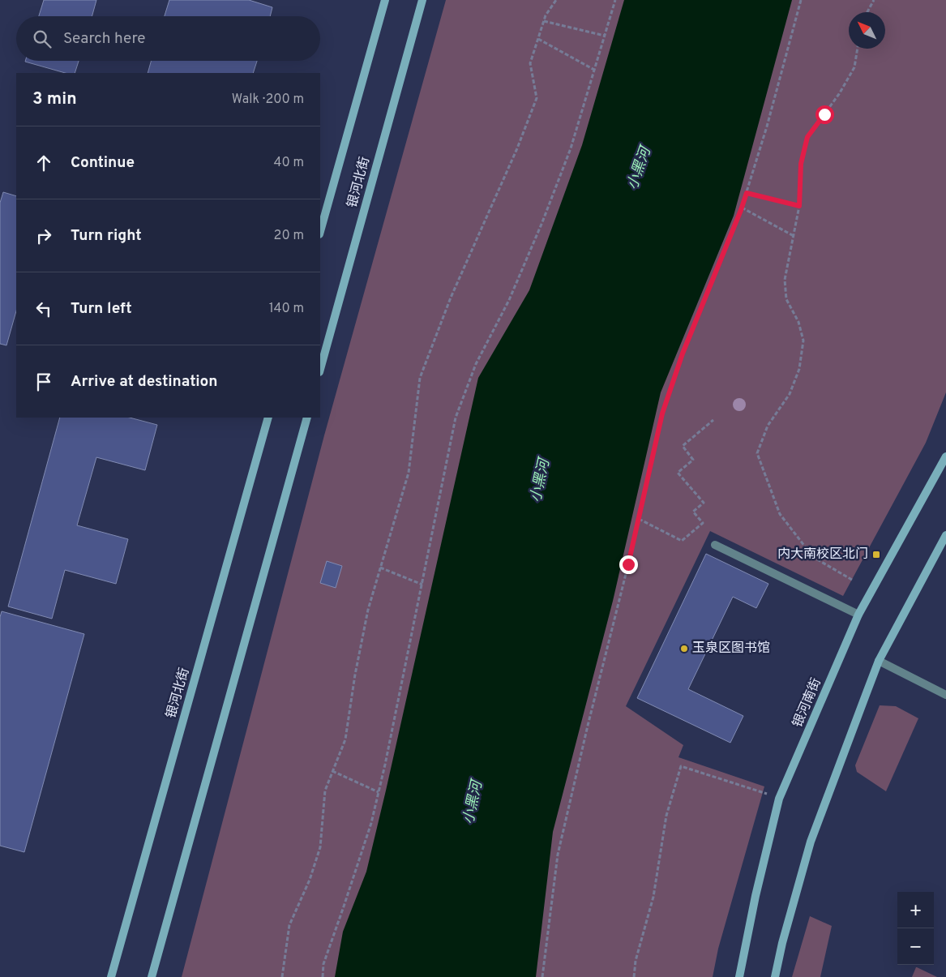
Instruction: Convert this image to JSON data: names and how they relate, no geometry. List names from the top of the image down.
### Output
{
  "streets": {
    "main road": ["银河北街", "银河南街"]
  },
  "water": ["小黑河"],
  "places": {
    "transit": ["内大南校区北门"],
    "other": ["玉泉区图书馆"]
  },
  "north": "top left",
  "page": {
    "search": "Search here",
    "heading": ["3 min", "Walk · 200 m"],
    "list": [
      ["Continue", "40 m"],
      ["Turn right", "20 m"],
      ["Turn left", "140 m"],
      "Arrive at destination"
    ],
    "map_buttons": ["+", "−"]
  }
}
